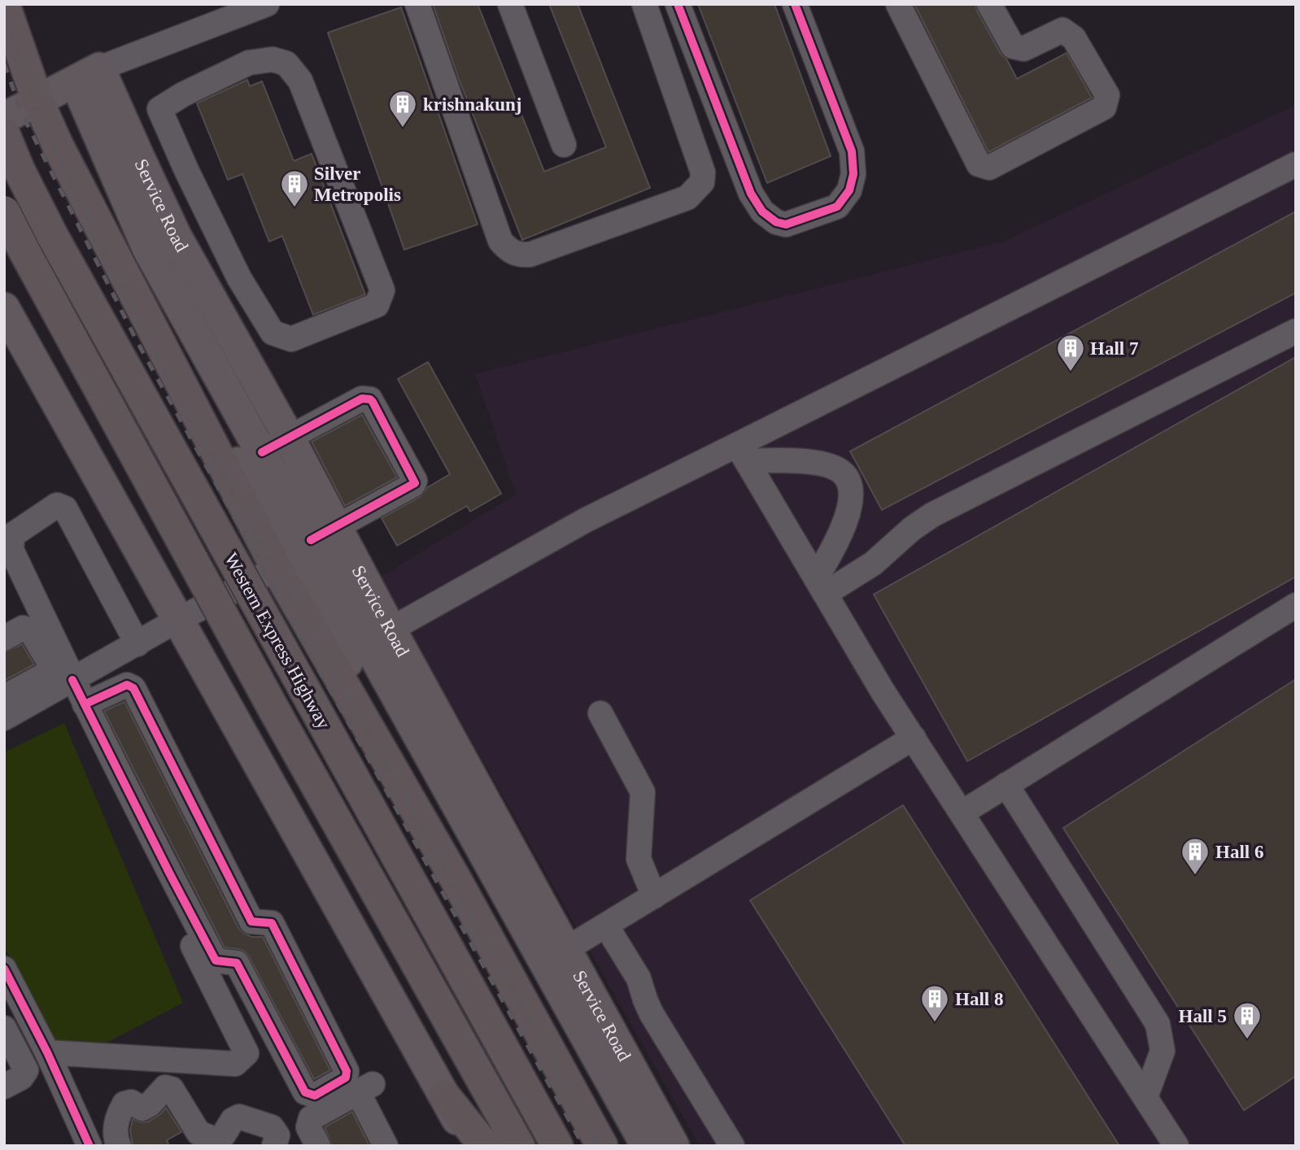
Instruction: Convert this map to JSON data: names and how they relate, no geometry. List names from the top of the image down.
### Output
{
  "streets": {
    "highway": ["Western Express Highway"],
    "main road": ["Service Road"]
  },
  "places": {
    "building": [
      "krishnakunj",
      "Silver Metropolis",
      "Hall 7",
      "Hall 6",
      "Hall 8",
      "Hall 5"
    ]
  }
}
